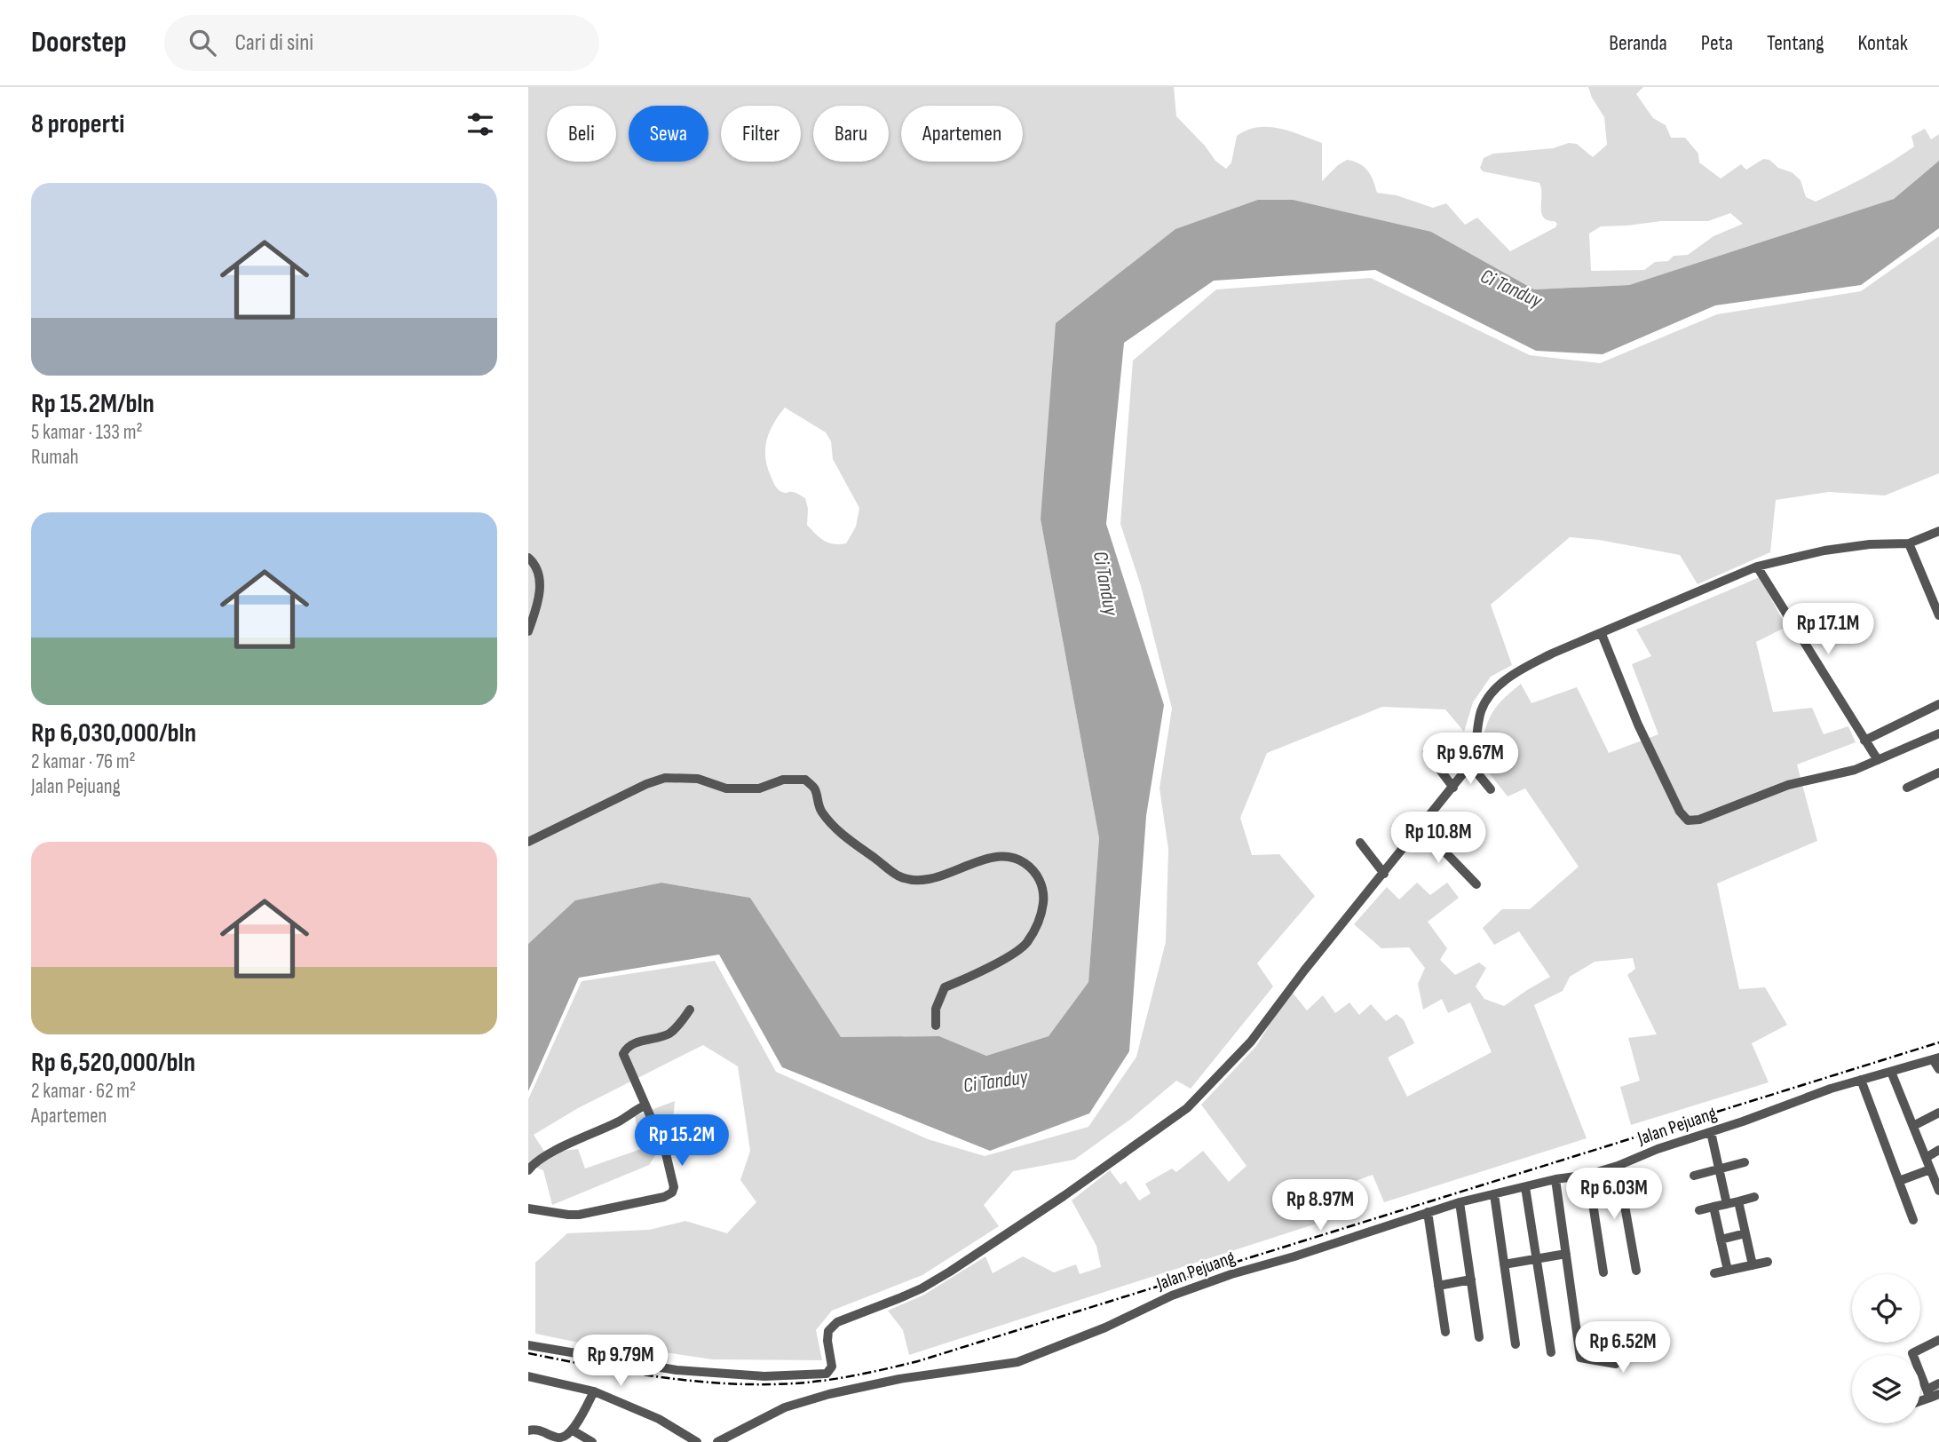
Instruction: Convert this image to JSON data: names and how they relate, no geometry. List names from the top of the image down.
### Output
{
  "streets": {
    "street": ["Jalan Pejuang"]
  },
  "water": ["Ci Tanduy"],
  "page": {
    "header": "Doorstep",
    "search": "Cari di sini",
    "nav": [
      "Beranda",
      "Peta",
      "Tentang",
      "Kontak"
    ],
    "heading": "8 properti",
    "chip": [
      "Beli",
      "Sewa",
      "Filter",
      "Baru",
      "Apartemen"
    ],
    "list": [
      {
        "name": "Rp 15.2M/bln",
        "note": "5 kamar · 133 m² · Rumah"
      },
      {
        "name": "Rp 6,030,000/bln",
        "note": "2 kamar · 76 m² · Jalan Pejuang"
      },
      {
        "name": "Rp 6,520,000/bln",
        "note": "2 kamar · 62 m² · Apartemen"
      }
    ],
    "price": [
      "Rp 17.1M",
      "Rp 9.67M",
      "Rp 10.8M",
      "Rp 15.2M",
      "Rp 6.03M",
      "Rp 8.97M",
      "Rp 6.52M",
      "Rp 9.79M"
    ]
  }
}
